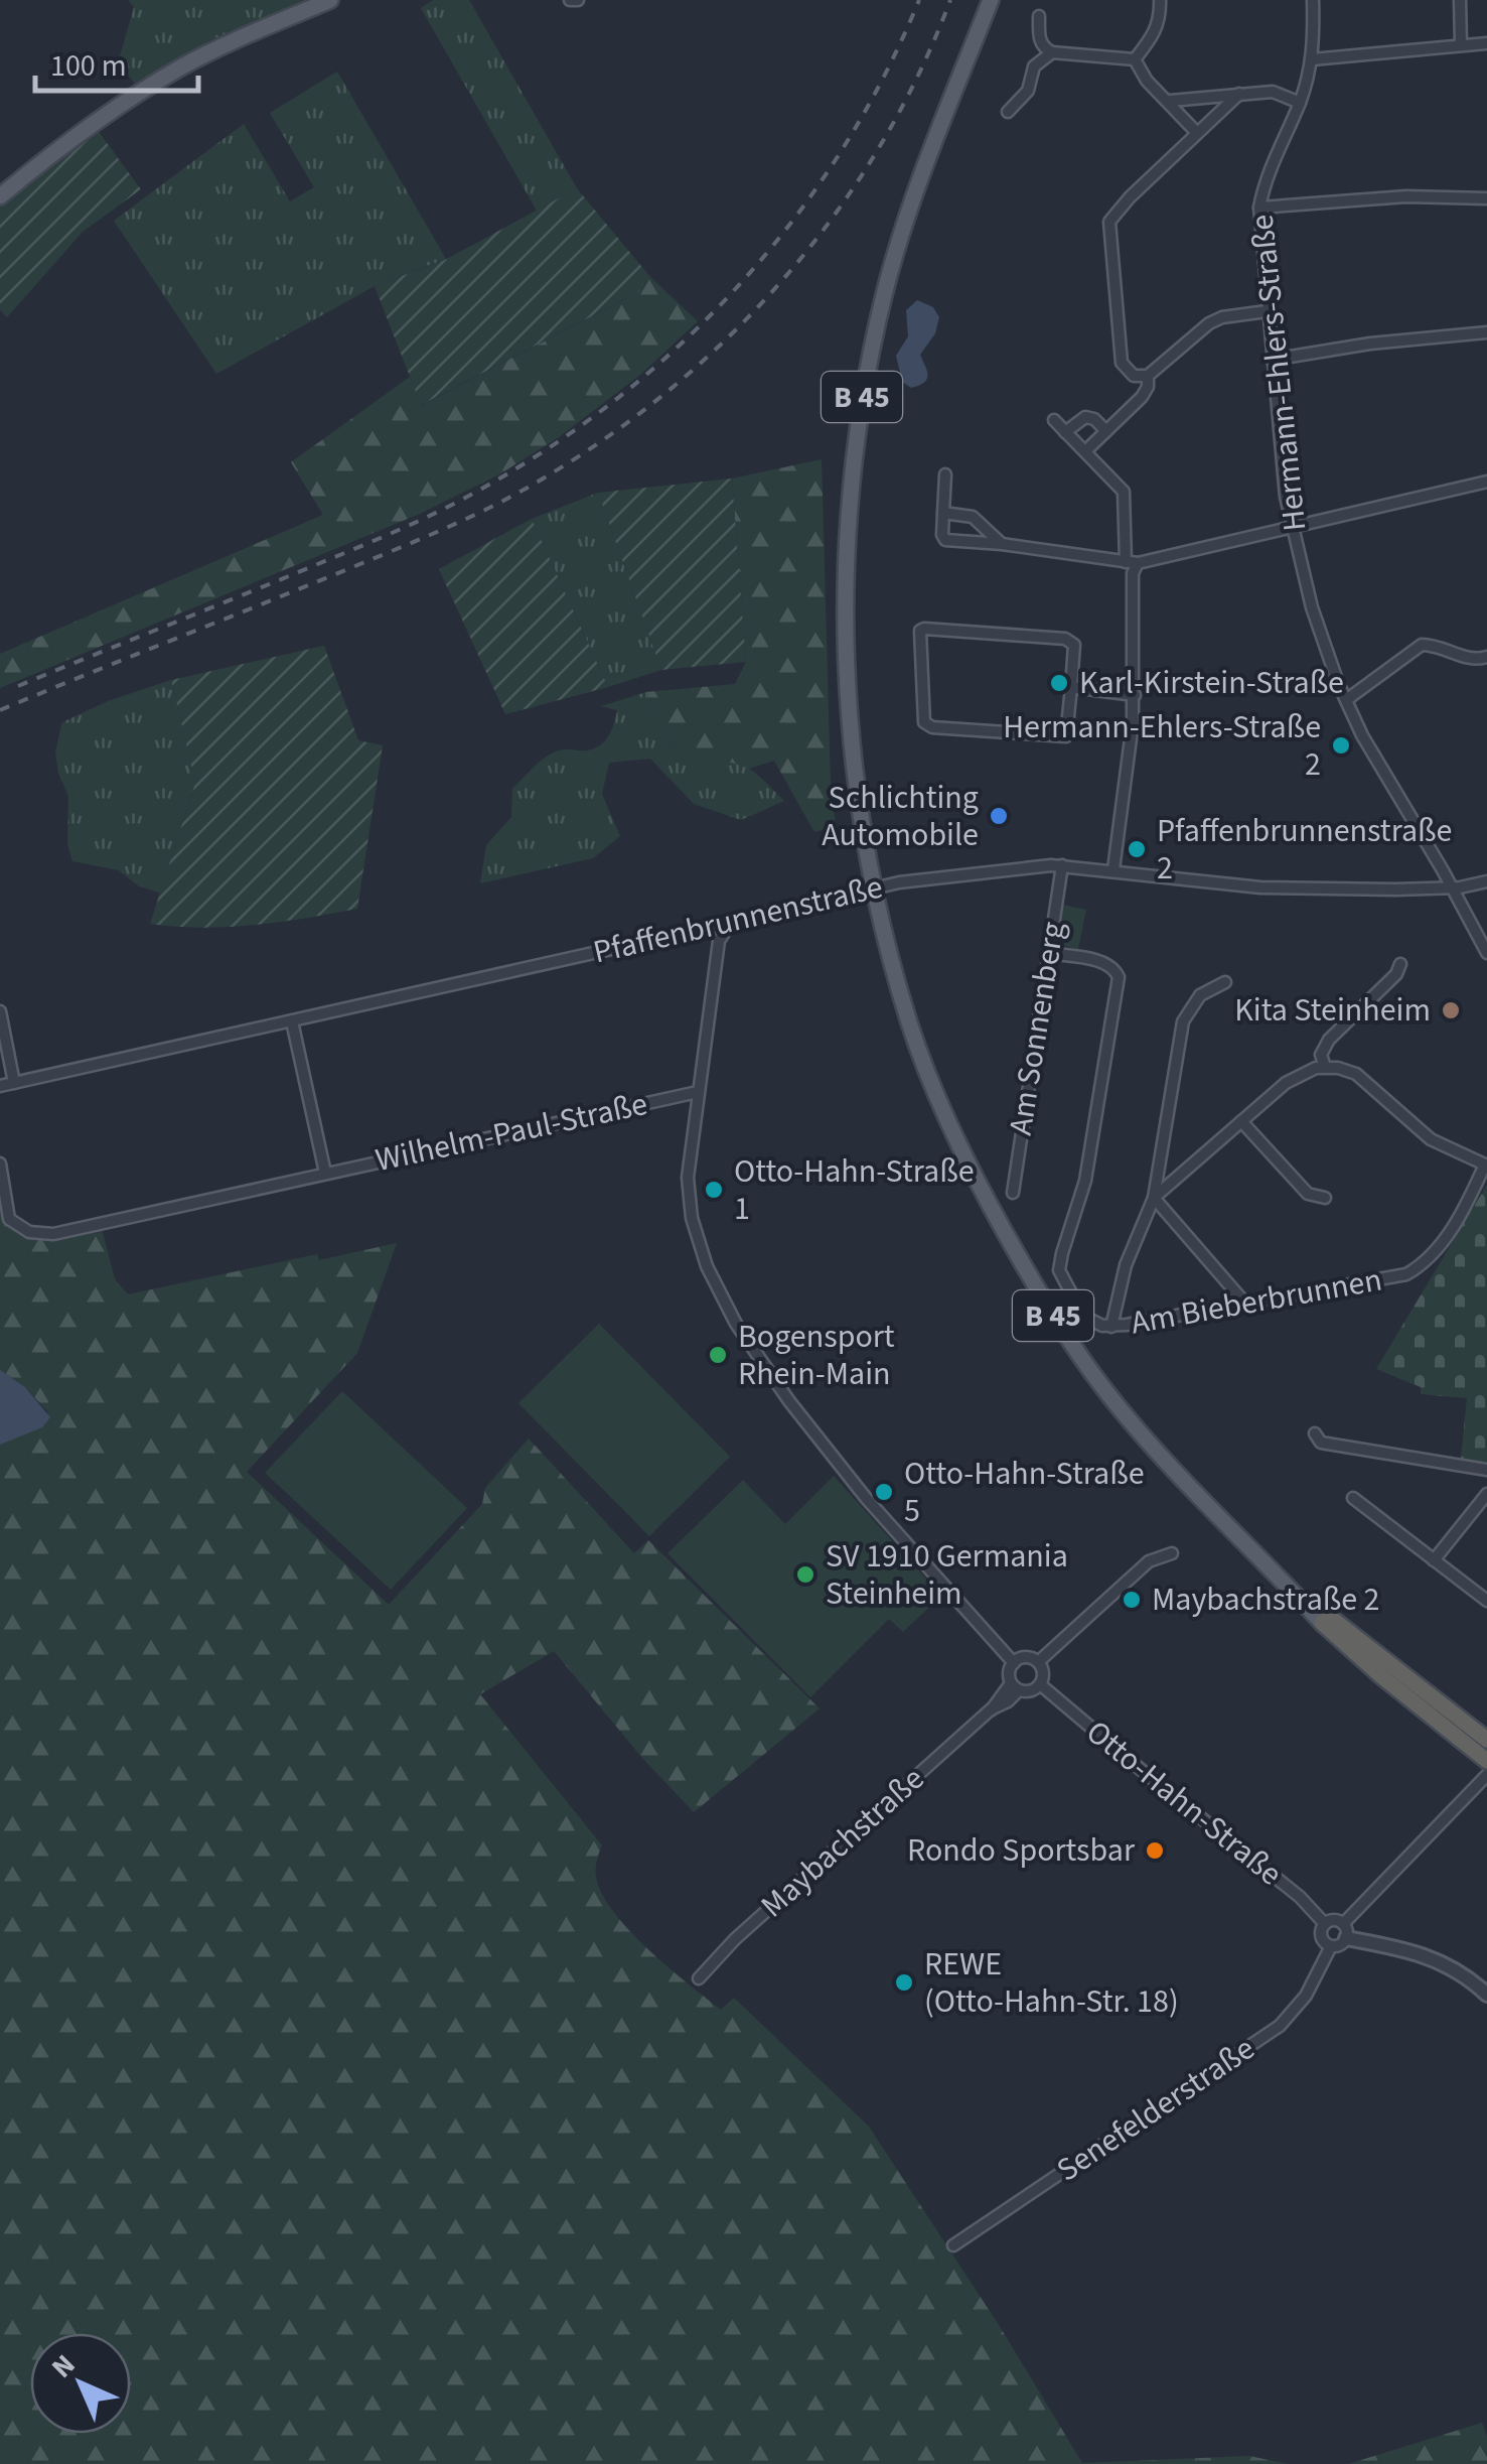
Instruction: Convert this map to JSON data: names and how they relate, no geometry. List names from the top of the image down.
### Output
{
  "streets": {
    "highway": ["B 45"],
    "street": [
      "Hermann-Ehlers-Straße",
      "Pfaffenbrunnenstraße",
      "Am Sonnenberg",
      "Wilhelm-Paul-Straße",
      "Am Bieberbrunnen",
      "Otto-Hahn-Straße",
      "Maybachstraße",
      "Senefelderstraße"
    ]
  },
  "crossings": [
    ["Hermann-Ehlers-Straße", "Pfaffenbrunnenstraße"],
    ["B 45", "Pfaffenbrunnenstraße"],
    ["Pfaffenbrunnenstraße", "Am Sonnenberg"],
    ["Am Sonnenberg", "Am Bieberbrunnen"],
    ["Otto-Hahn-Straße", "Maybachstraße"],
    ["Otto-Hahn-Straße", "Senefelderstraße"]
  ],
  "places": [
    "Karl-Kirstein-Straße",
    "Hermann-Ehlers-Straße 2",
    "Schlichting Automobile",
    "Pfaffenbrunnenstraße 2",
    "Kita Steinheim",
    "Otto-Hahn-Straße 1",
    "Bogensport Rhein-Main",
    "Otto-Hahn-Straße 5",
    "SV 1910 Germania Steinheim",
    "Maybachstraße 2",
    "Rondo Sportsbar",
    "REWE (Otto-Hahn-Str. 18)"
  ],
  "scale_bar": "100 m",
  "north": "top left"
}
